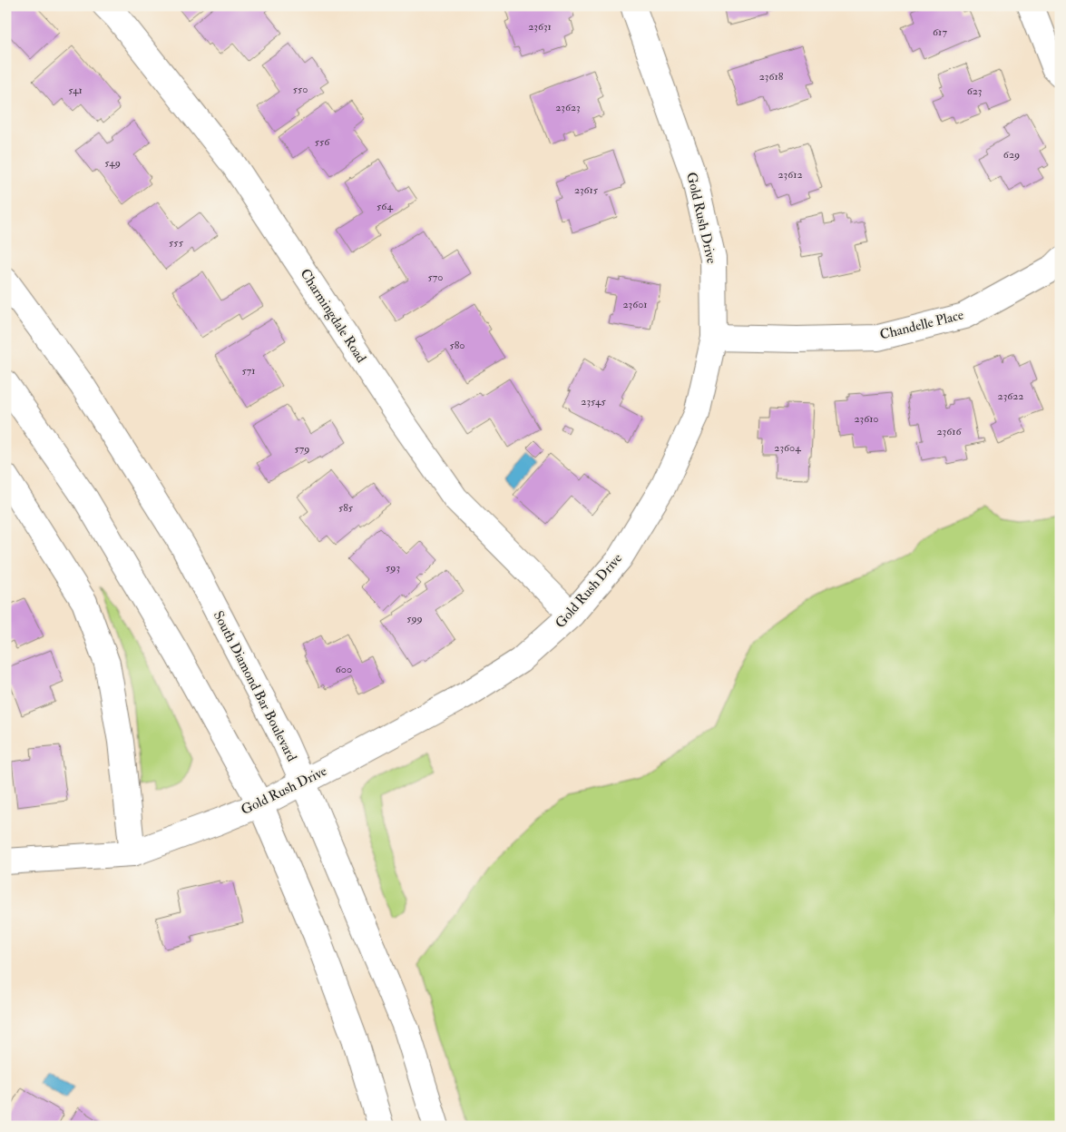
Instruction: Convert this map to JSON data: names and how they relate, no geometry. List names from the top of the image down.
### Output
{
  "streets": {
    "street": [
      "Gold Rush Drive",
      "Charmingdale Road",
      "Chandelle Place",
      "South Diamond Bar Boulevard"
    ]
  },
  "crossings": [
    ["Gold Rush Drive", "Charmingdale Road"],
    ["Gold Rush Drive", "Chandelle Place"],
    ["Gold Rush Drive", "South Diamond Bar Boulevard"]
  ],
  "house_numbers": [
    "23631",
    "617",
    "23618",
    "550",
    "541",
    "623",
    "23623",
    "556",
    "629",
    "549",
    "23612",
    "23615",
    "564",
    "555",
    "570",
    "23601",
    "580",
    "571",
    "23622",
    "23545",
    "23610",
    "23616",
    "23604",
    "579",
    "585",
    "593",
    "599",
    "600"
  ]
}
